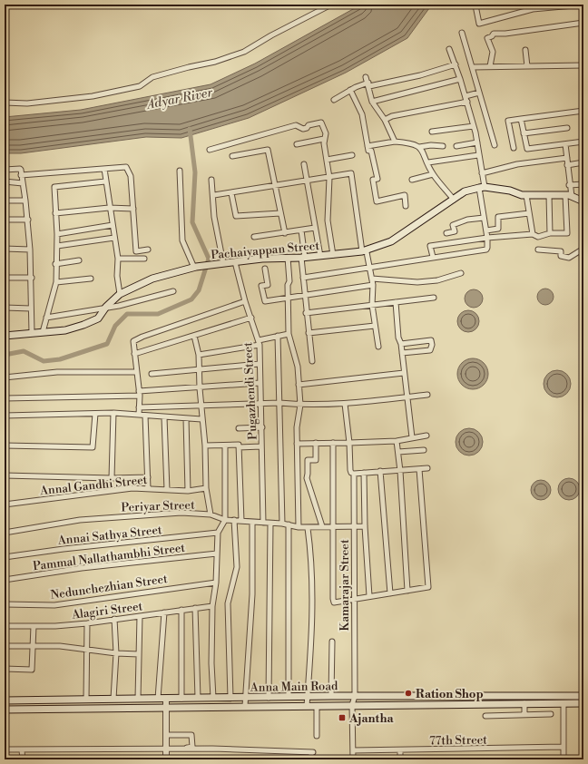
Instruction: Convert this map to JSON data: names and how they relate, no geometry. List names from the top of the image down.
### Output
{
  "streets": {
    "main road": ["Pachaiyappan Street", "Anna Main Road"],
    "street": [
      "Pugazhendi Street",
      "Annal Gandhi Street",
      "Periyar Street",
      "Annai Sathya Street",
      "Pammal Nallathambhi Street",
      "Kamarajar Street",
      "Nedunchezhian Street",
      "Alagiri Street",
      "77th Street"
    ]
  },
  "crossings": [
    ["Pachaiyappan Street", "Pugazhendi Street"],
    ["Pugazhendi Street", "Periyar Street"],
    ["Periyar Street", "Kamarajar Street"],
    ["Kamarajar Street", "Anna Main Road"],
    ["Kamarajar Street", "77th Street"]
  ],
  "water": ["Adyar River"],
  "places": {
    "other": ["Ration Shop"],
    "transit": ["Ajantha"]
  }
}
